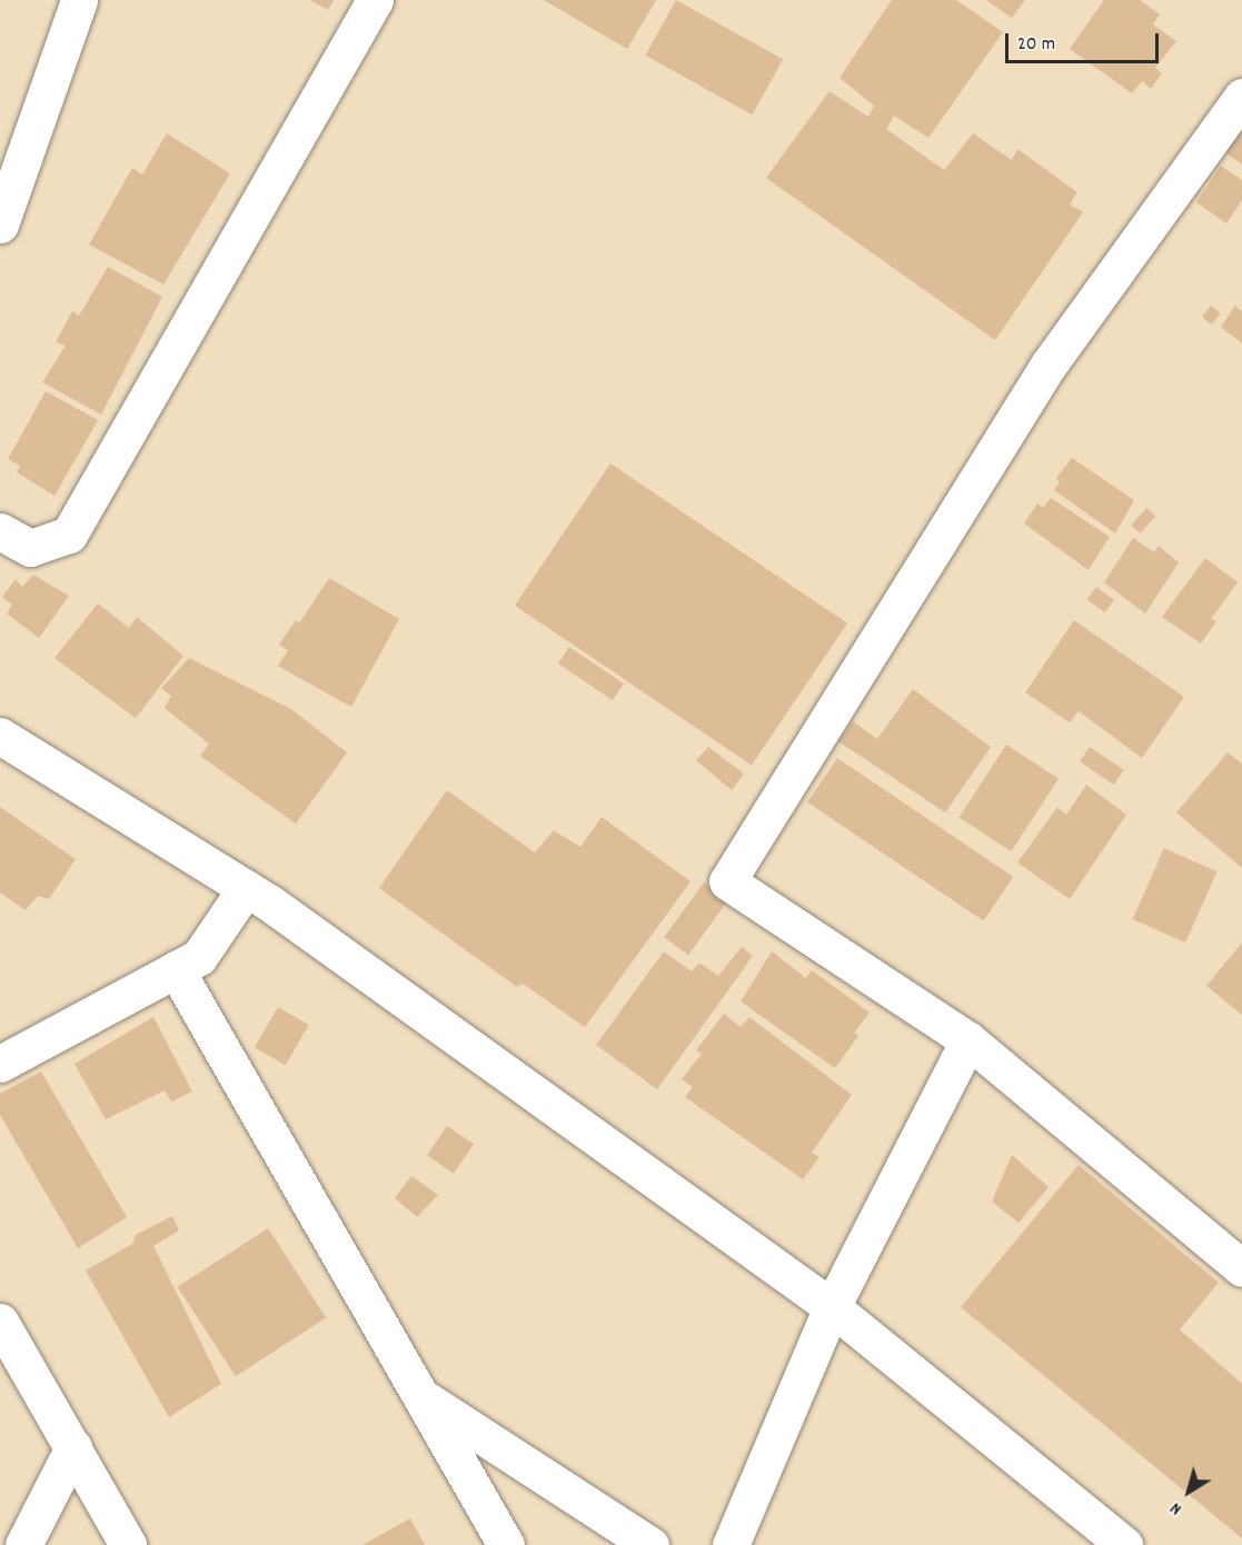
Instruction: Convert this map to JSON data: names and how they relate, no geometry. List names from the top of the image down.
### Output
{
  "scale_bar": "20 m",
  "north": "bottom left"
}
